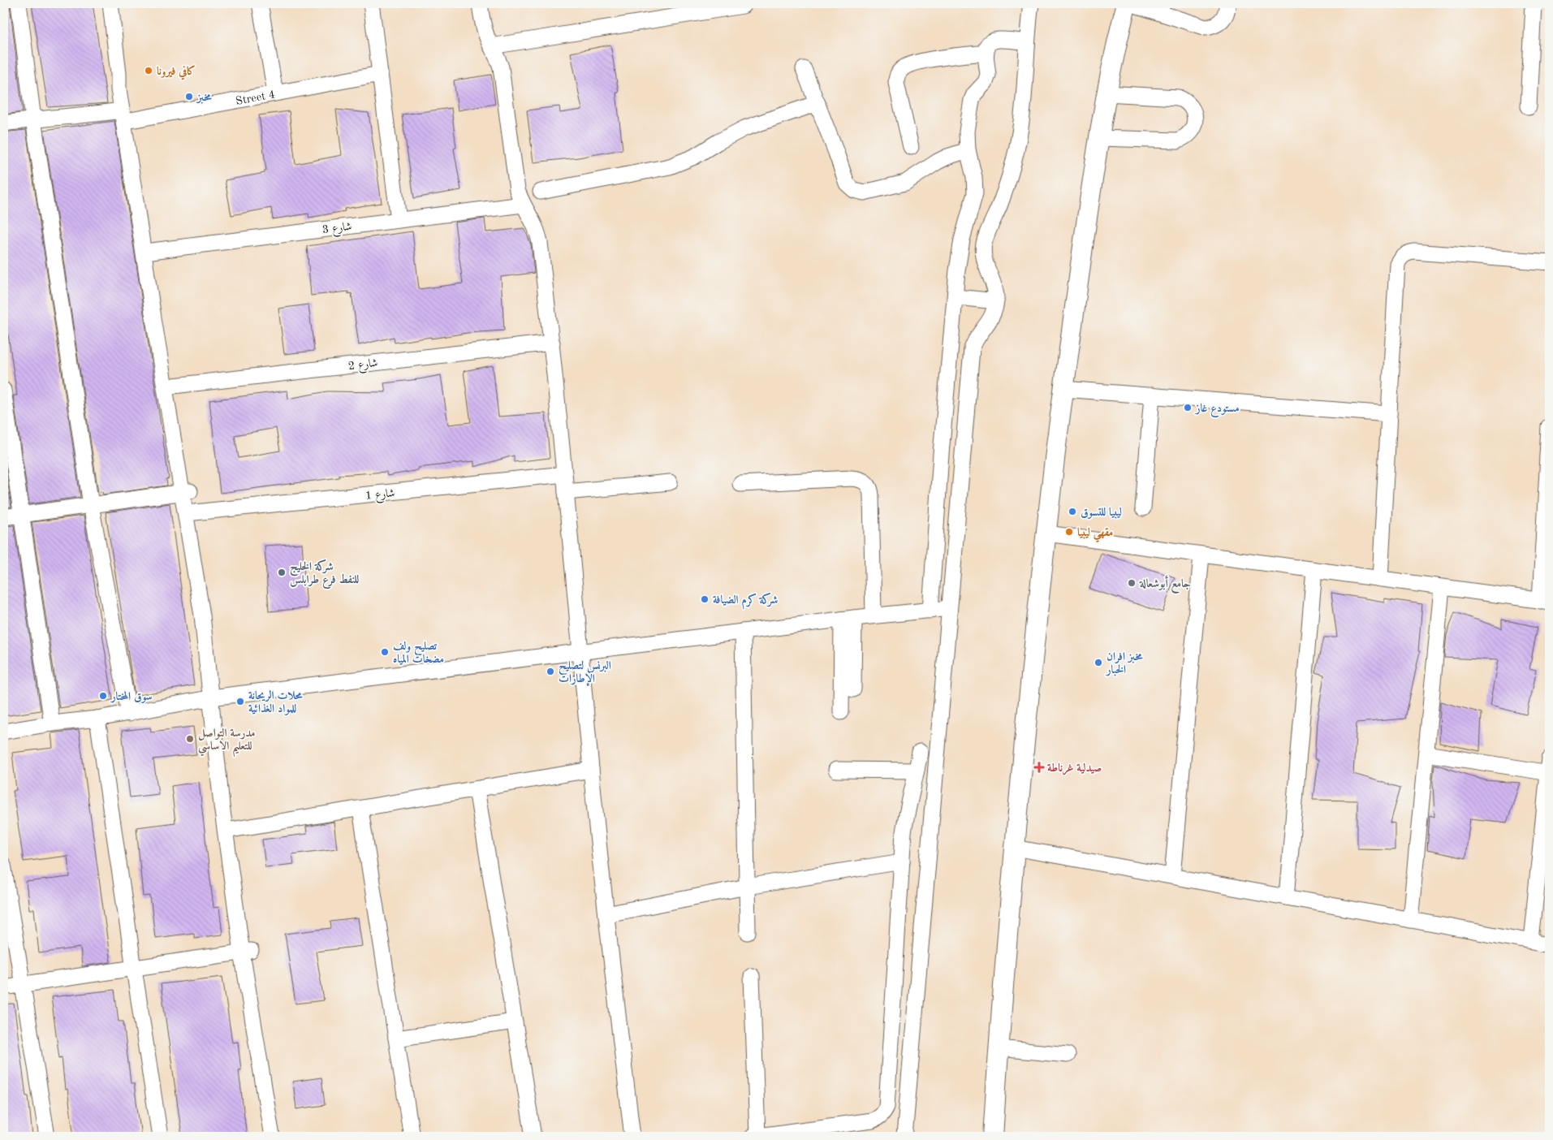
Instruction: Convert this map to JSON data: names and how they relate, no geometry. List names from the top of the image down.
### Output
{
  "streets": {
    "street": [
      "Street 4",
      "شارع 3",
      "شارع 2",
      "شارع 1"
    ]
  },
  "places": {
    "other": [
      "كافي فيرونا",
      "مخبز",
      "مستودع غاز",
      "ليبيا للتسوق",
      "مقهي ليبيا",
      "شركة الخليج للنفط فرع طرابلس",
      "جامع أبوشعالة",
      "شركة كرم الضيافة",
      "تصليح ولف مضخات المياه",
      "مخبز افران الخبار",
      "البرنس لتصليح الإطارات",
      "سوق المختار",
      "محلات الريحانة للمواد الغذائية",
      "مدرسة التواصل للتعليم الاساسي"
    ],
    "health": ["صيدلية غرناطة"]
  }
}
